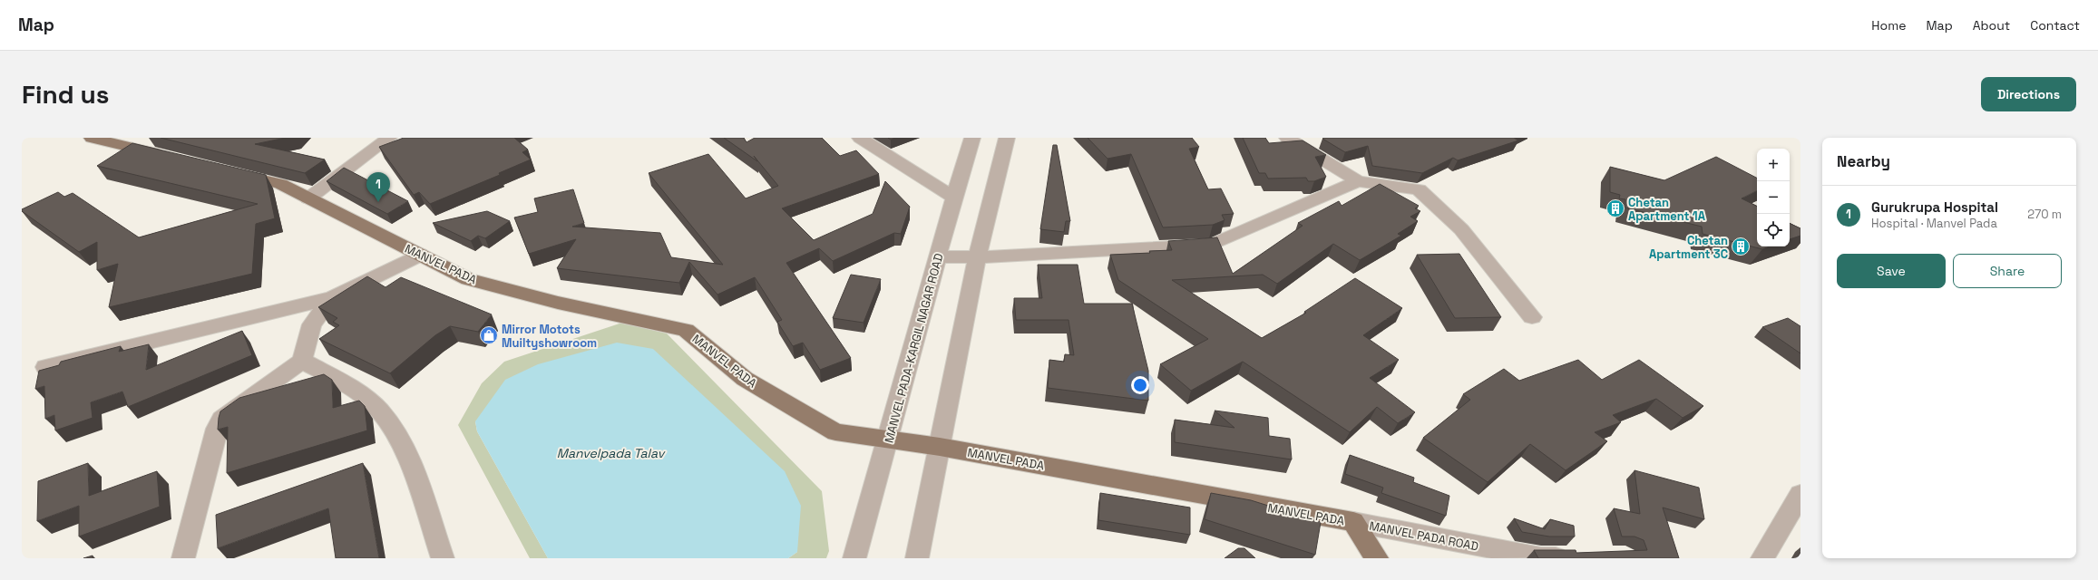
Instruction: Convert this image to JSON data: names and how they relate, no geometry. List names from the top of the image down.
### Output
{
  "streets": {
    "main road": ["MANVEL PADA"],
    "street": ["MANVEL PADA-KARGIL NAGAR ROAD", "MANVEL PADA ROAD"]
  },
  "crossings": [
    ["MANVEL PADA", "MANVEL PADA-KARGIL NAGAR ROAD"],
    ["MANVEL PADA", "MANVEL PADA ROAD"]
  ],
  "water": ["Manvelpada Talav"],
  "places": {
    "building": ["Chetan Apartment 1A", "Chetan Apartment 3C"],
    "shop": ["Mirror Motots Muiltyshowroom"]
  },
  "page": {
    "header": "Map",
    "nav": [
      "Home",
      "Map",
      "About",
      "Contact"
    ],
    "buttons": [
      "Directions",
      ["Save", "Share"]
    ],
    "title": "Find us",
    "heading": "Nearby",
    "map_buttons": ["+", "−"],
    "pins": "1",
    "list": [
      {
        "mark": "1",
        "name": "Gurukrupa Hospital",
        "note": "Hospital · Manvel Pada",
        "value": "270 m"
      }
    ]
  }
}
